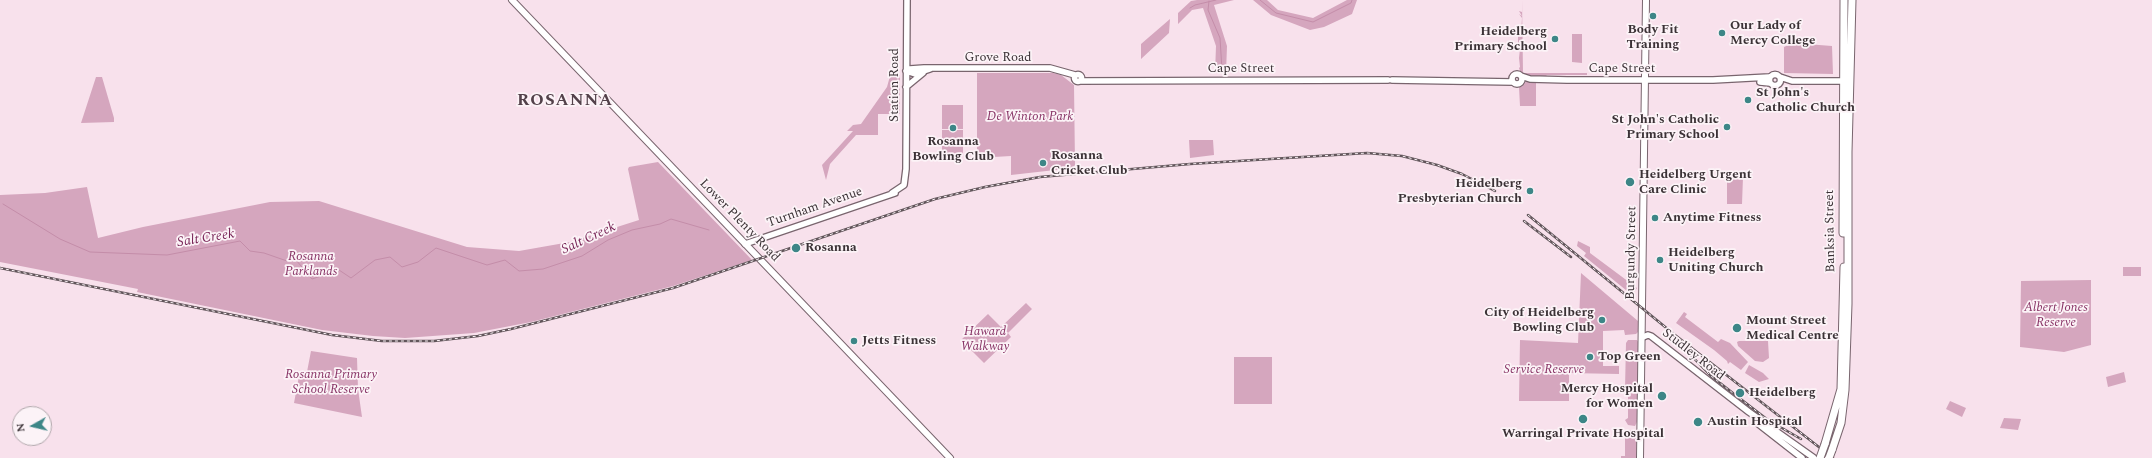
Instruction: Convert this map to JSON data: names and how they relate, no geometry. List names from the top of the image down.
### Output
{
  "streets": {
    "highway": ["Banksia Street"],
    "main road": ["Lower Plenty Road", "Burgundy Street"],
    "street": [
      "Grove Road",
      "Cape Street",
      "Station Road",
      "Turnham Avenue",
      "Studley Road"
    ]
  },
  "crossings": [
    ["Grove Road", "Cape Street"],
    ["Grove Road", "Station Road"],
    ["Cape Street", "Burgundy Street"],
    ["Station Road", "Turnham Avenue"],
    ["Turnham Avenue", "Lower Plenty Road"],
    ["Burgundy Street", "Studley Road"]
  ],
  "districts": ["ROSANNA"],
  "water": ["Salt Creek"],
  "parks": [
    "De Winton Park",
    "Rosanna Parklands",
    "Albert Jones Reserve",
    "Haward Walkway",
    "Service Reserve",
    "Rosanna Primary School Reserve"
  ],
  "places": [
    "Body Fit Training",
    "Our Lady of Mercy College",
    "Heidelberg Primary School",
    "St John's Catholic Church",
    "St John's Catholic Primary School",
    "Rosanna Bowling Club",
    "Rosanna Cricket Club",
    "Heidelberg Urgent Care Clinic",
    "Heidelberg Presbyterian Church",
    "Anytime Fitness",
    "Rosanna",
    "Heidelberg Uniting Church",
    "City of Heidelberg Bowling Club",
    "Mount Street Medical Centre",
    "Jetts Fitness",
    "Top Green",
    "Heidelberg",
    "Mercy Hospital for Women",
    "Warringal Private Hospital",
    "Austin Hospital"
  ],
  "north": "left"
}
